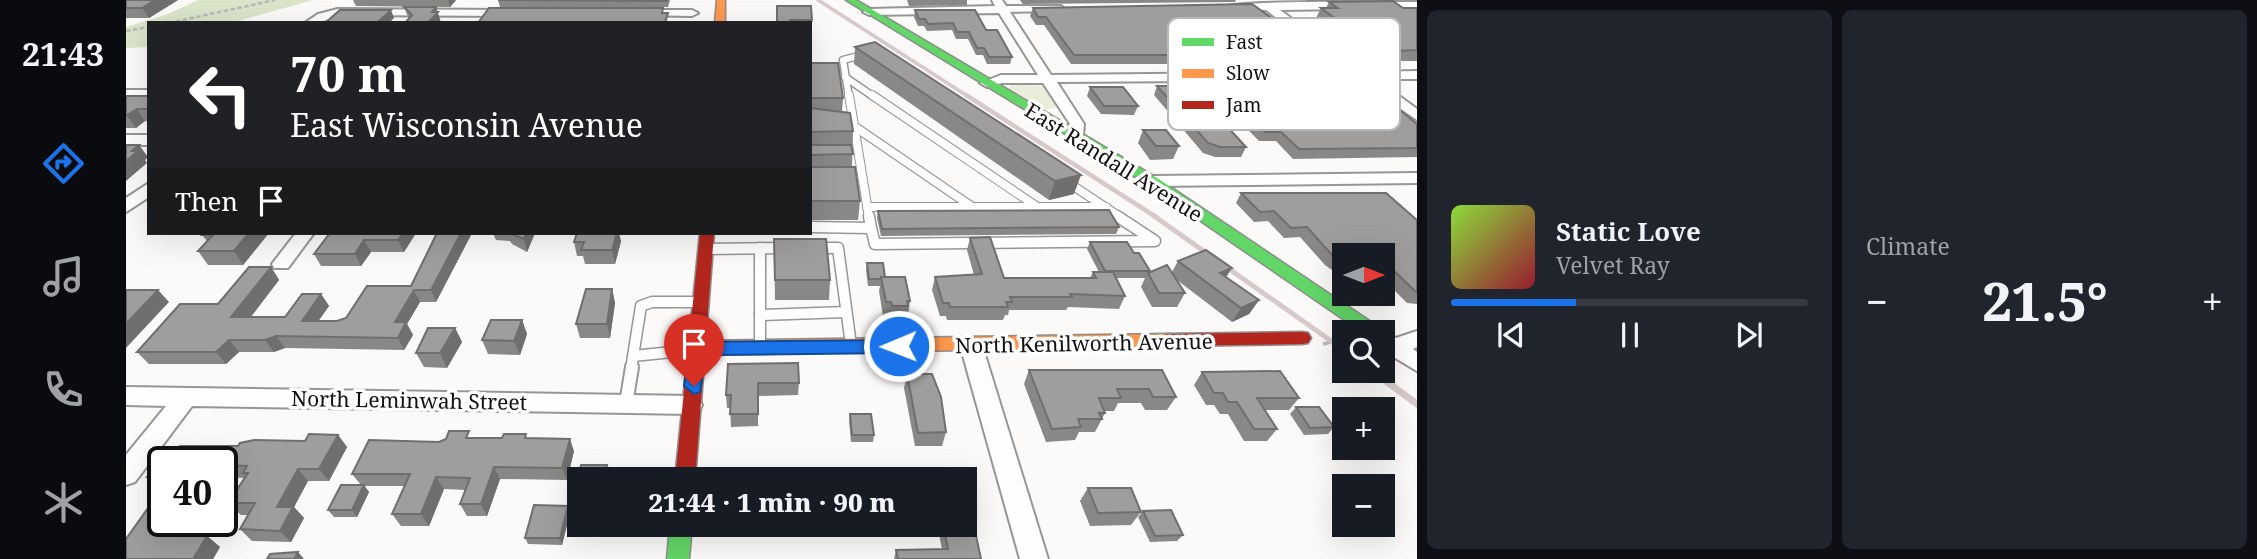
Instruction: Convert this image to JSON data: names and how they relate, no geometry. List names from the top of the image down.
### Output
{
  "streets": {
    "street": ["East Randall Avenue", "North Kenilworth Avenue", "North Leminwah Street"]
  },
  "legend": ["Fast", "Slow", "Jam"],
  "north": "right",
  "page": {
    "tabs": "21:43",
    "tile": "Climate",
    "turn": ["70 m", "East Wisconsin Avenue"],
    "then": "Then",
    "song": ["Static Love", "Velvet Ray"],
    "map_buttons": ["+", "−"],
    "heat": ["−", "21.5°", "+"],
    "limit": "40",
    "trip": "21:44 · 1 min · 90 m"
  }
}
